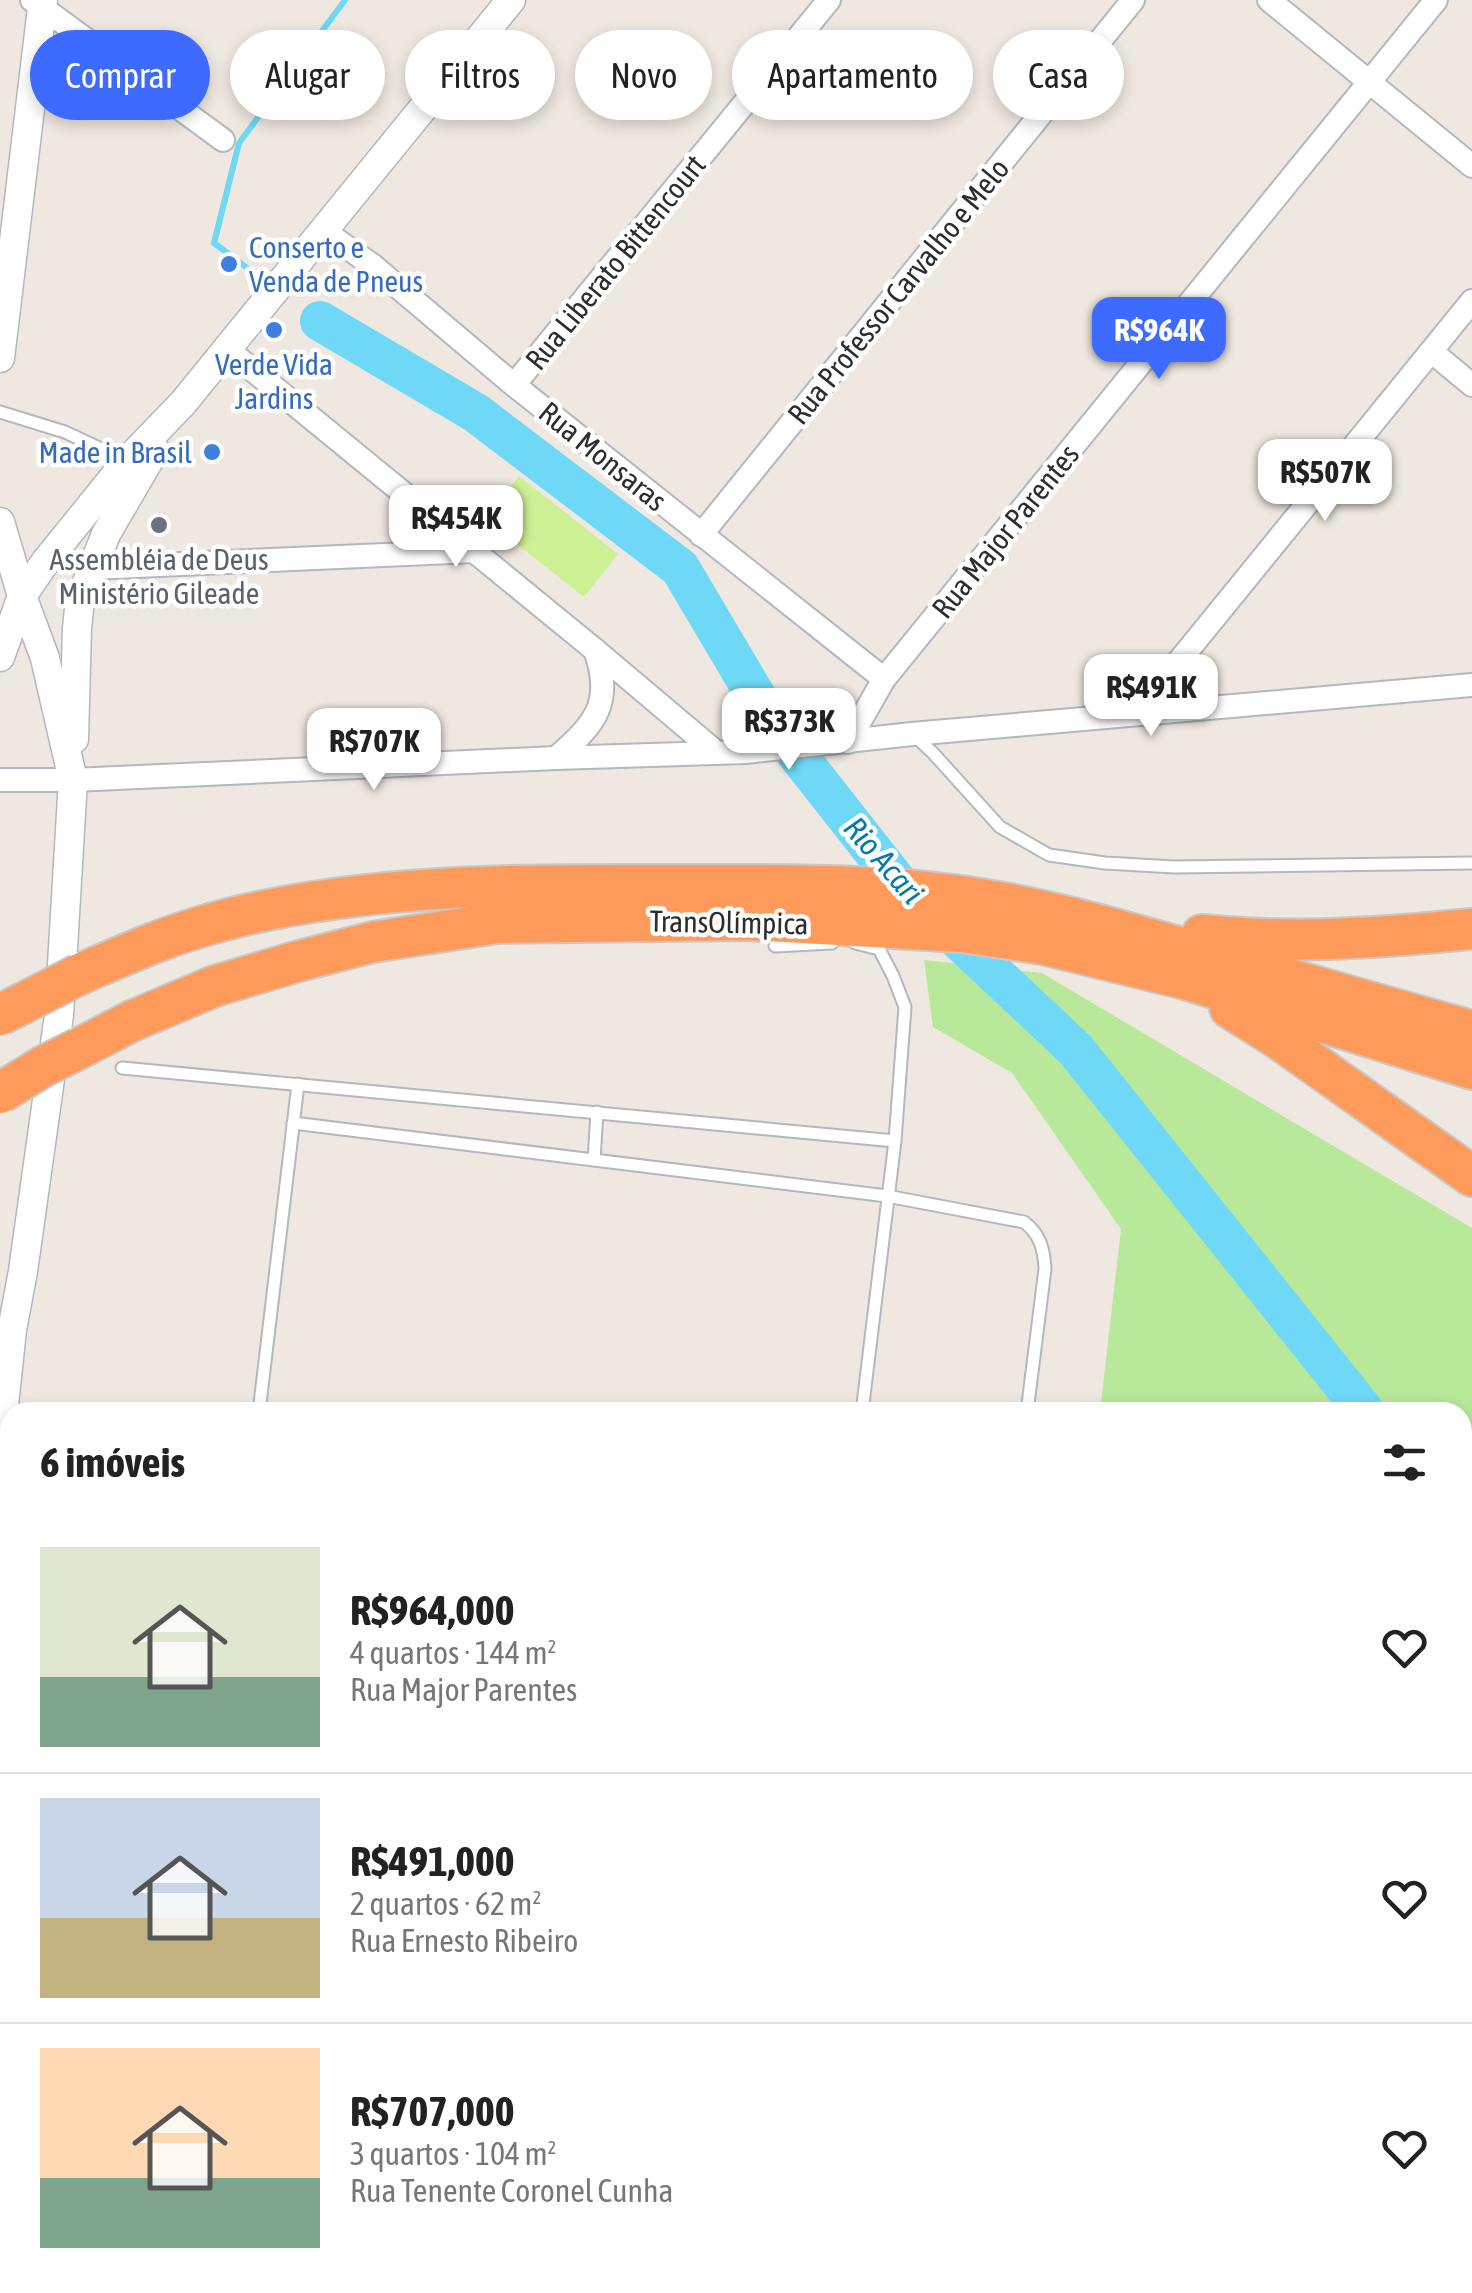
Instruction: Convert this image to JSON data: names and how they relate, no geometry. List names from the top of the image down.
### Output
{
  "streets": {
    "highway": ["TransOlímpica"],
    "street": [
      "Rua Liberato Bittencourt",
      "Rua Professor Carvalho e Melo",
      "Rua Monsaras",
      "Rua Major Parentes"
    ]
  },
  "crossings": [
    ["Rua Liberato Bittencourt", "Rua Monsaras"],
    ["Rua Professor Carvalho e Melo", "Rua Monsaras"],
    ["Rua Monsaras", "Rua Major Parentes"]
  ],
  "water": ["Rio Acari"],
  "places": [
    "Conserto e Venda de Pneus",
    "Verde Vida Jardins",
    "Made in Brasil",
    "Assembléia de Deus Ministério Gileade"
  ],
  "page": {
    "chip": [
      "Comprar",
      "Alugar",
      "Filtros",
      "Novo",
      "Apartamento",
      "Casa"
    ],
    "price": [
      "R$964K",
      "R$507K",
      "R$454K",
      "R$491K",
      "R$373K",
      "R$707K"
    ],
    "heading": "6 imóveis",
    "list": [
      {
        "name": "R$964,000",
        "note": "4 quartos · 144 m² · Rua Major Parentes"
      },
      {
        "name": "R$491,000",
        "note": "2 quartos · 62 m² · Rua Ernesto Ribeiro"
      },
      {
        "name": "R$707,000",
        "note": "3 quartos · 104 m² · Rua Tenente Coronel Cunha"
      }
    ]
  }
}
